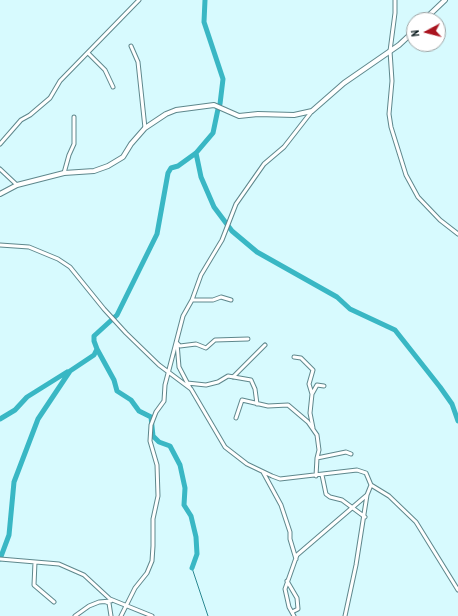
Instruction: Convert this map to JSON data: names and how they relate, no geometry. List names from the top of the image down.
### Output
{
  "north": "left"
}
